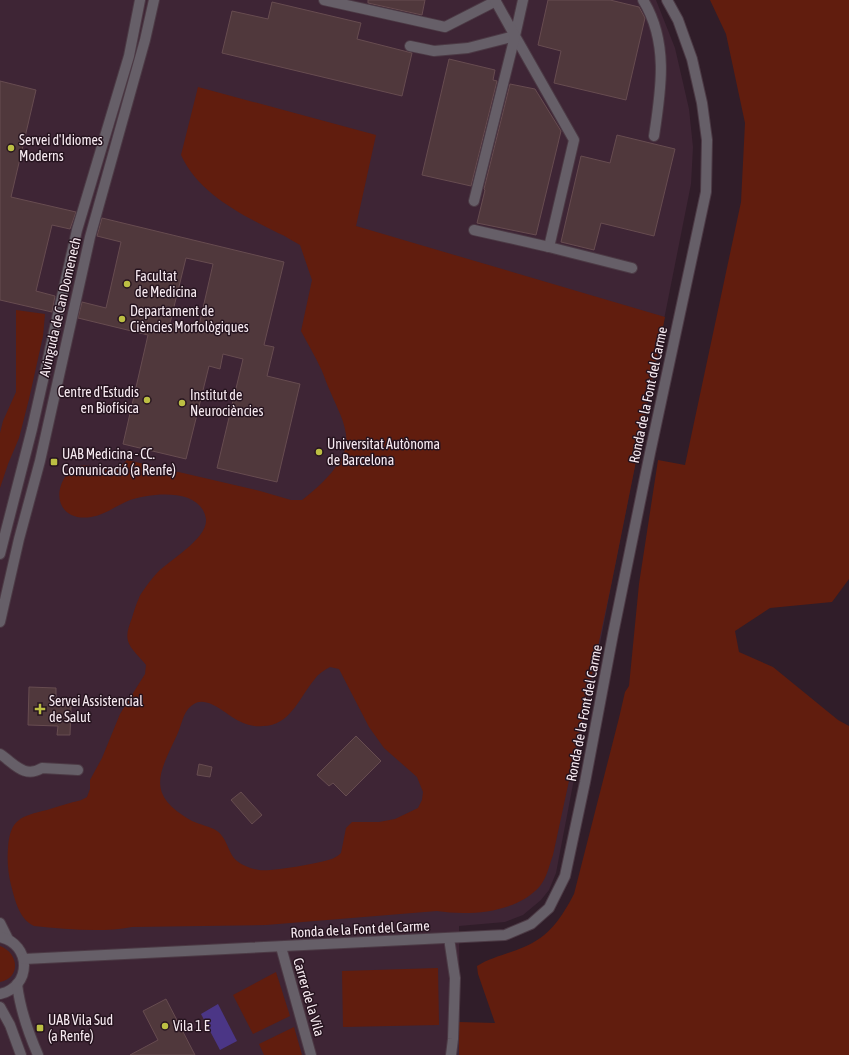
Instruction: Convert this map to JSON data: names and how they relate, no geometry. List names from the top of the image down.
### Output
{
  "streets": {
    "street": ["Avinguda de Can Domenech", "Ronda de la Font del Carme", "Carrer de la Vila"]
  },
  "crossings": [
    ["Ronda de la Font del Carme", "Carrer de la Vila"]
  ],
  "places": {
    "other": [
      "Servei d'Idiomes Moderns",
      "Facultat de Medicina",
      "Departament de Ciències Morfològiques",
      "Centre d'Estudis en Biofísica",
      "Institut de Neurociències",
      "Universitat Autònoma de Barcelona",
      "Vila 1 E"
    ],
    "transit": ["UAB Medicina - CC. Comunicació (a Renfe)", "UAB Vila Sud (a Renfe)"],
    "health": ["Servei Assistencial de Salut"]
  }
}
